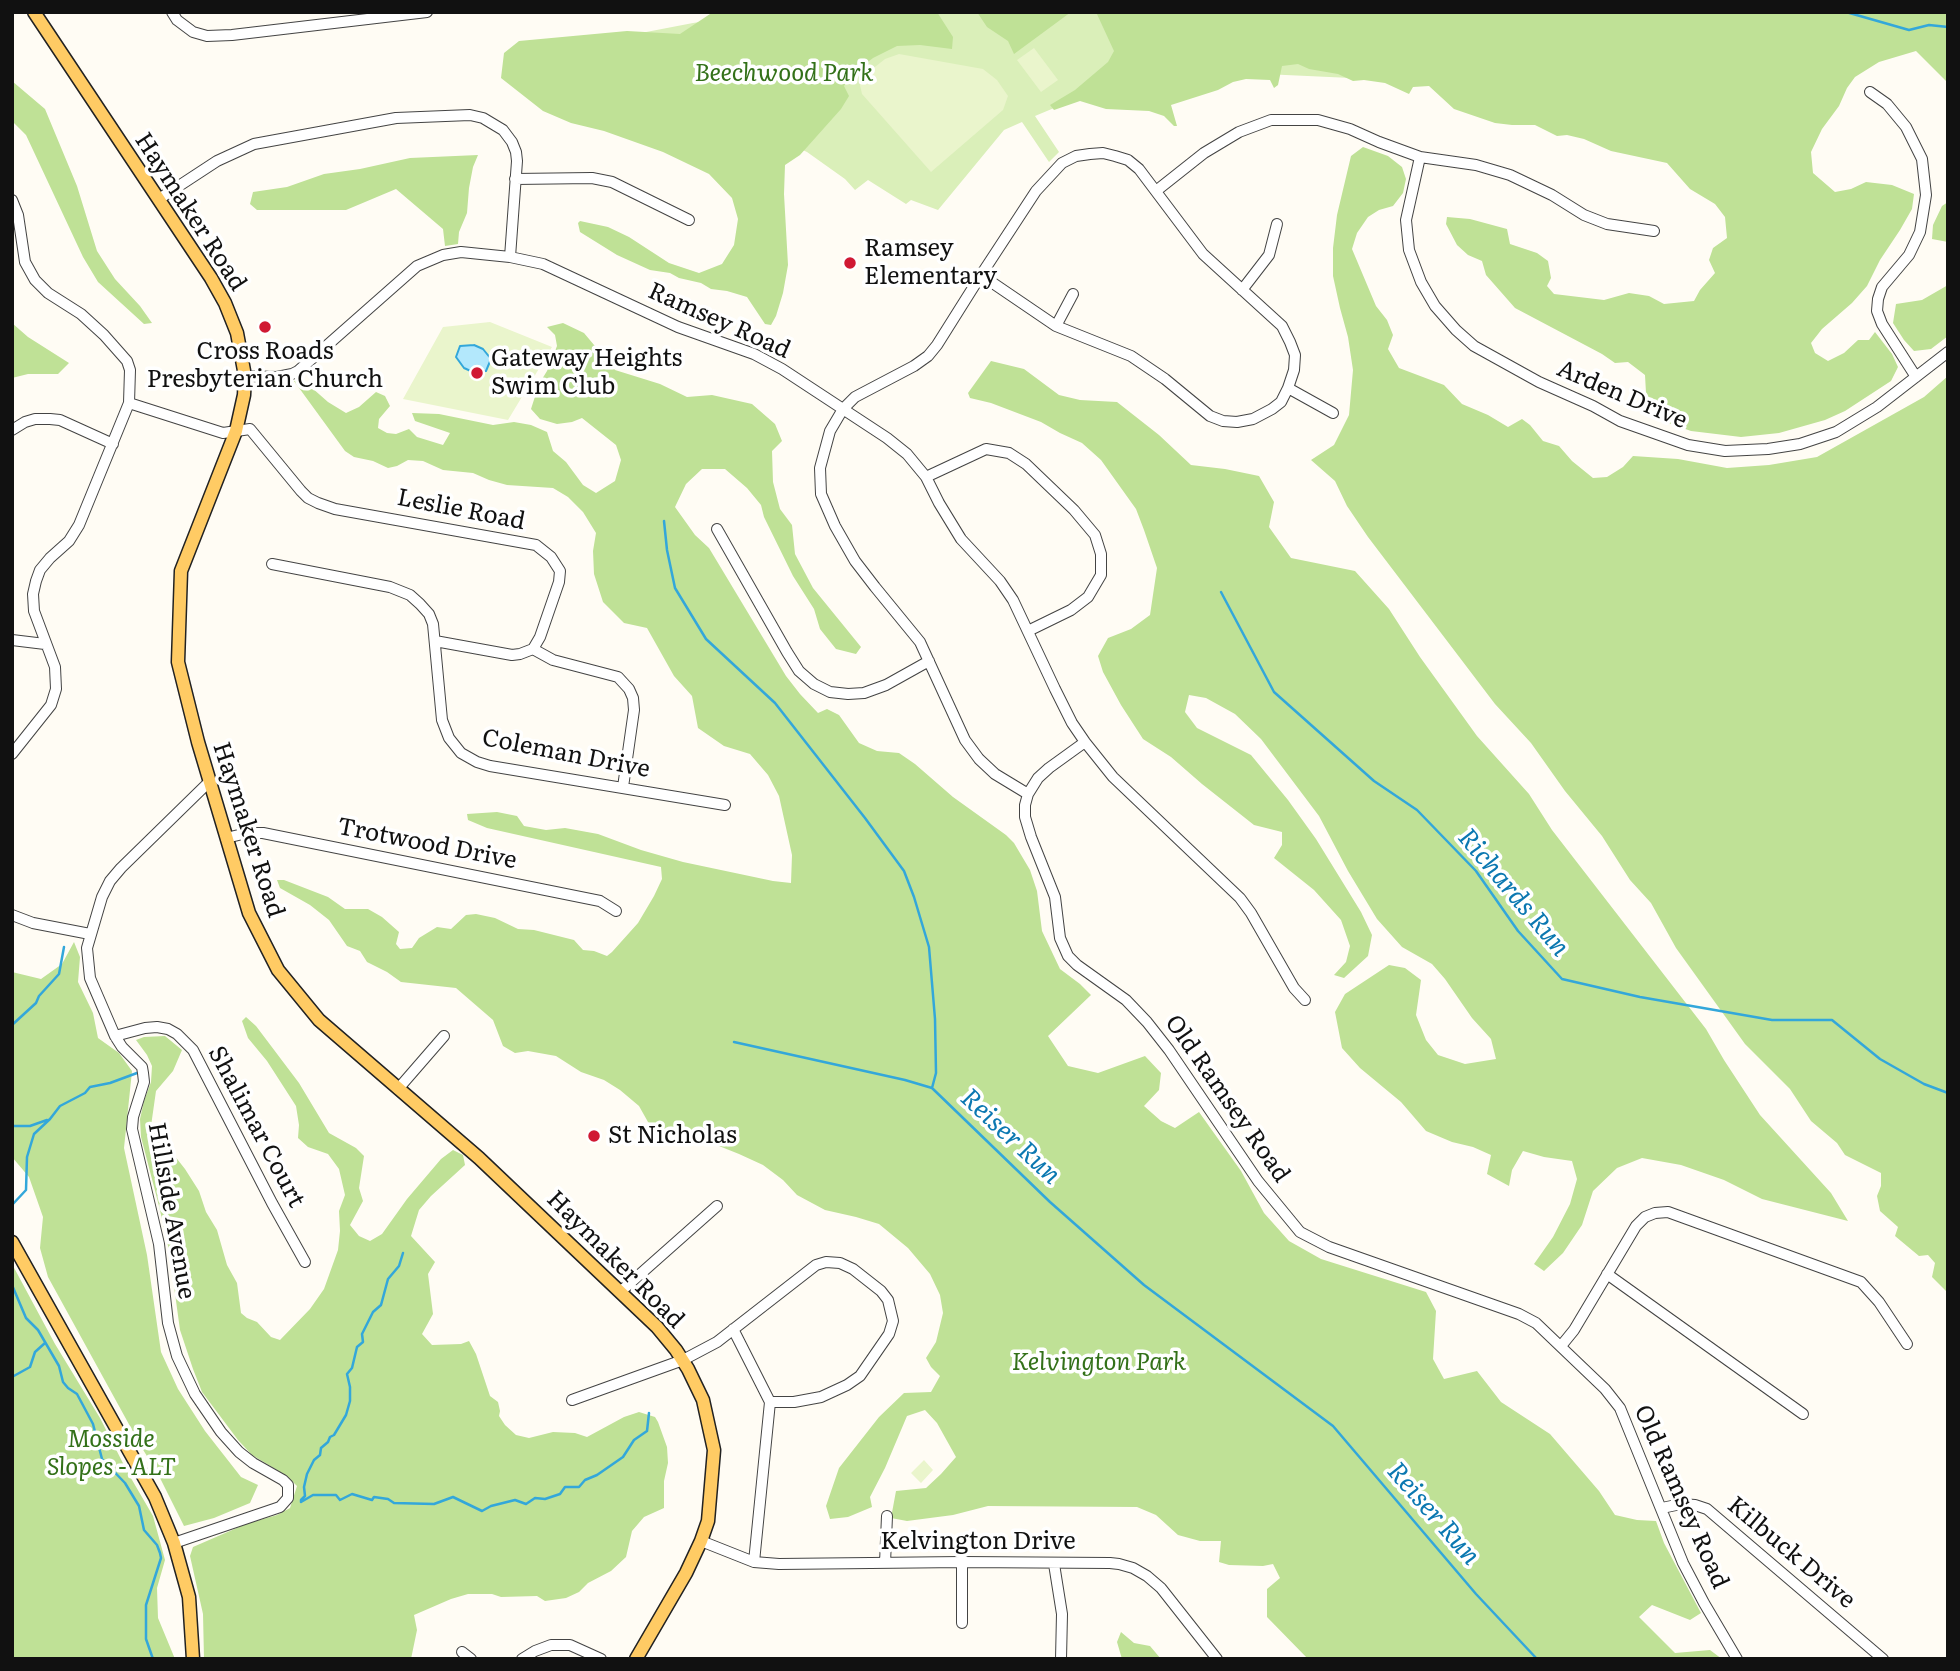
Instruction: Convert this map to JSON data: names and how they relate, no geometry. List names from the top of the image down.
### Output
{
  "streets": {
    "main road": ["Haymaker Road"],
    "street": [
      "Ramsey Road",
      "Arden Drive",
      "Leslie Road",
      "Coleman Drive",
      "Trotwood Drive",
      "Old Ramsey Road",
      "Shalimar Court",
      "Hillside Avenue",
      "Kelvington Drive",
      "Kilbuck Drive"
    ]
  },
  "crossings": [
    ["Haymaker Road", "Ramsey Road"],
    ["Haymaker Road", "Leslie Road"],
    ["Haymaker Road", "Trotwood Drive"],
    ["Haymaker Road", "Hillside Avenue"],
    ["Haymaker Road", "Kelvington Drive"],
    ["Old Ramsey Road", "Kilbuck Drive"],
    ["Shalimar Court", "Hillside Avenue"]
  ],
  "water": ["Richards Run", "Reiser Run"],
  "parks": ["Beechwood Park", "Kelvington Park", "Mosside Slopes - ALT"],
  "places": [
    "Ramsey Elementary",
    "Cross Roads Presbyterian Church",
    "Gateway Heights Swim Club",
    "St Nicholas"
  ]
}
